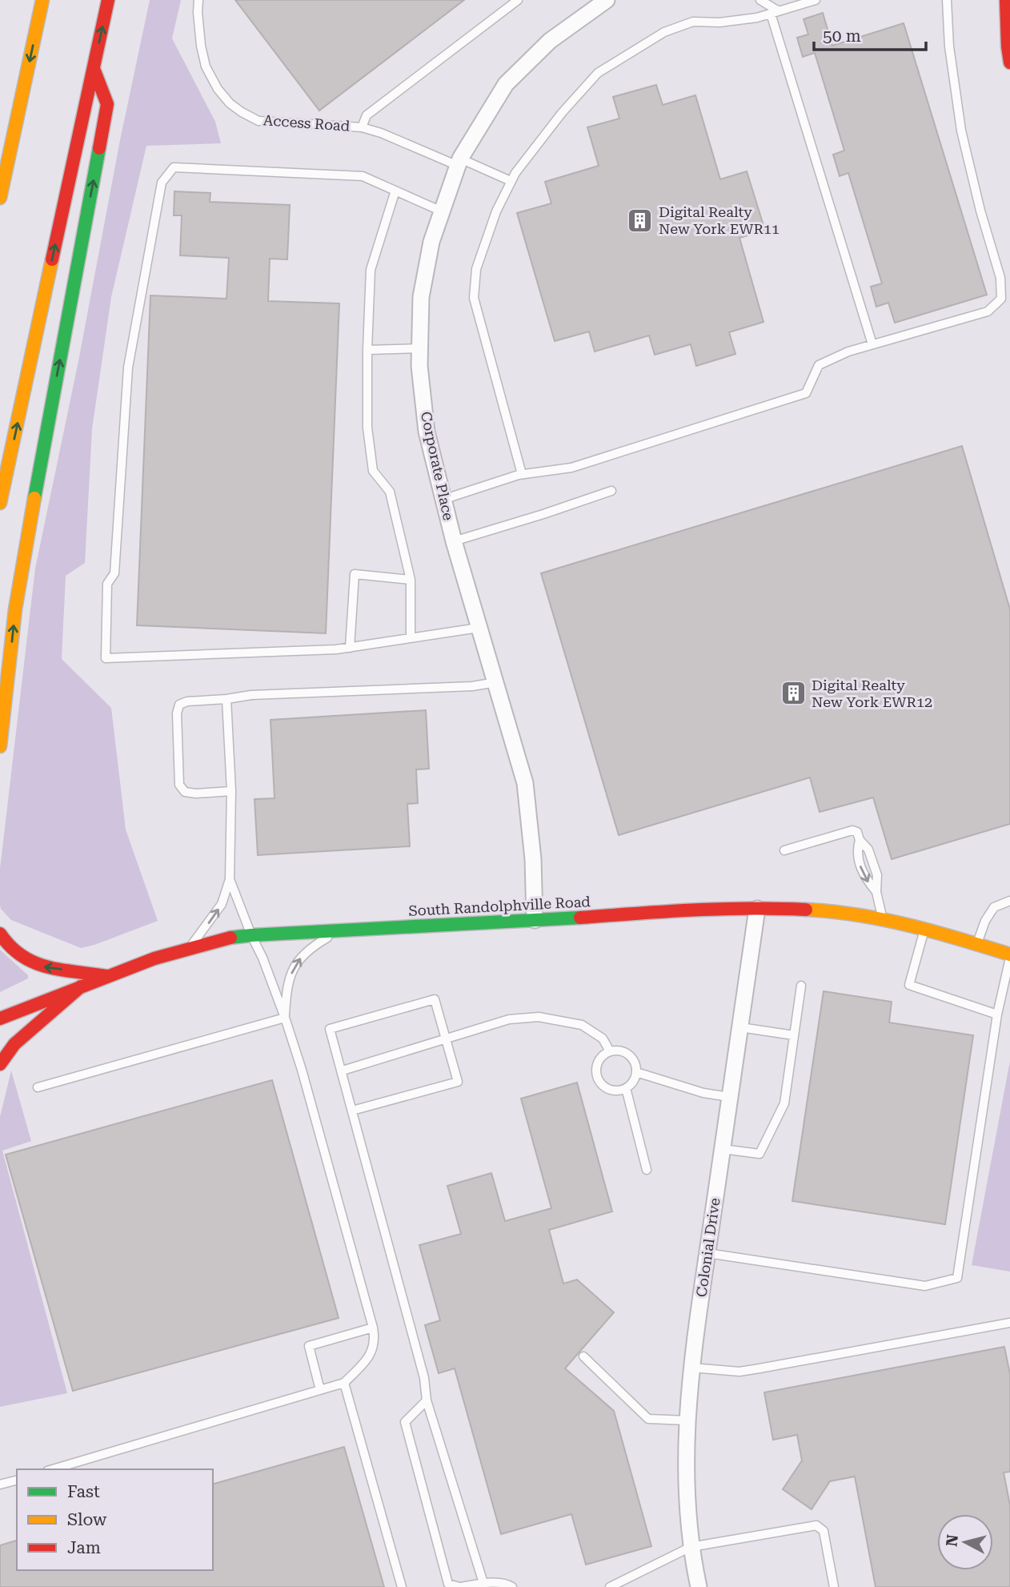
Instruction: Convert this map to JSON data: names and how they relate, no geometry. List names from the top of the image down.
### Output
{
  "streets": {
    "main road": ["South Randolphville Road"],
    "street": ["Corporate Place", "Colonial Drive"],
    "lane": ["Access Road"]
  },
  "crossings": [
    ["Access Road", "Corporate Place"],
    ["Corporate Place", "South Randolphville Road"],
    ["South Randolphville Road", "Colonial Drive"]
  ],
  "places": {
    "building": ["Digital Realty New York EWR11", "Digital Realty New York EWR12"]
  },
  "legend": ["Fast", "Slow", "Jam"],
  "scale_bar": "50 m",
  "north": "left"
}
